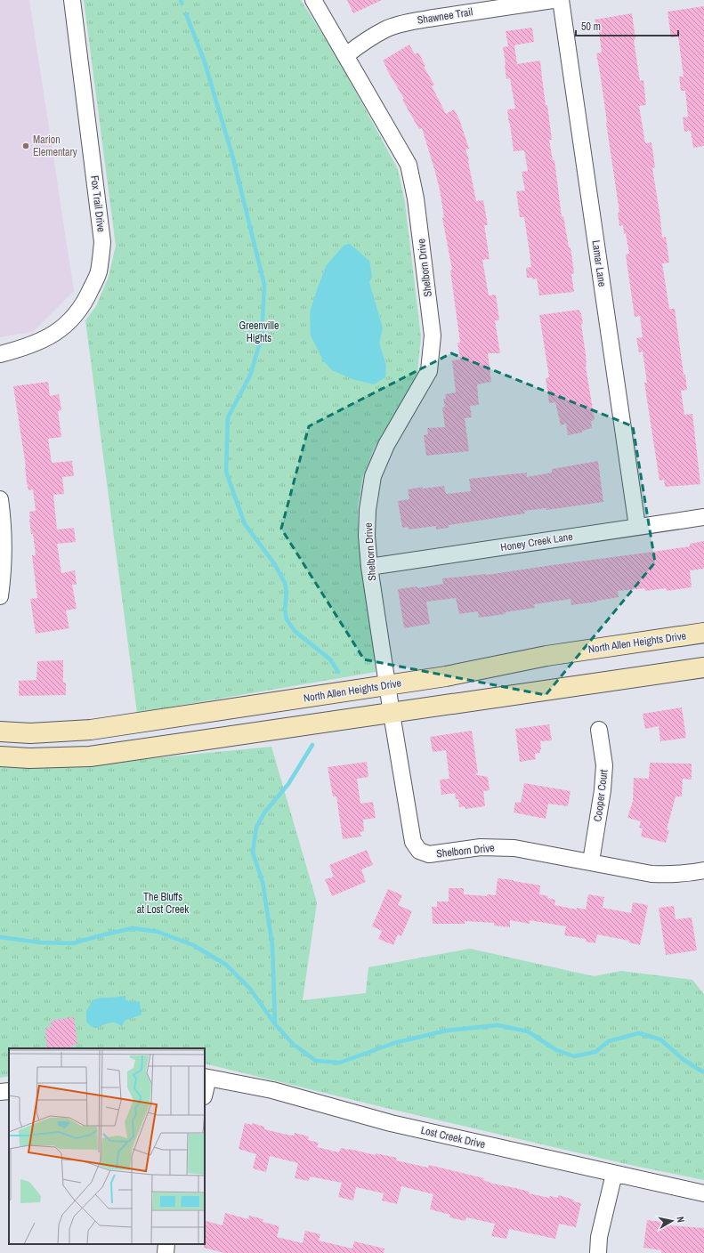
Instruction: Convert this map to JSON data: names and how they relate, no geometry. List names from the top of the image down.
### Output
{
  "streets": {
    "main road": ["North Allen Heights Drive"],
    "street": [
      "Shawnee Trail",
      "Fox Trail Drive",
      "Lamar Lane",
      "Shelborn Drive",
      "Honey Creek Lane",
      "Cooper Court",
      "Lost Creek Drive"
    ]
  },
  "crossings": [
    ["Shawnee Trail", "Shelborn Drive"],
    ["Lamar Lane", "Honey Creek Lane"],
    ["Shelborn Drive", "Honey Creek Lane"],
    ["Shelborn Drive", "North Allen Heights Drive"],
    ["Shelborn Drive", "Cooper Court"]
  ],
  "parks": ["Greenville Hights", "The Bluffs at Lost Creek"],
  "places": ["Marion Elementary"],
  "scale_bar": "50 m",
  "north": "right"
}
